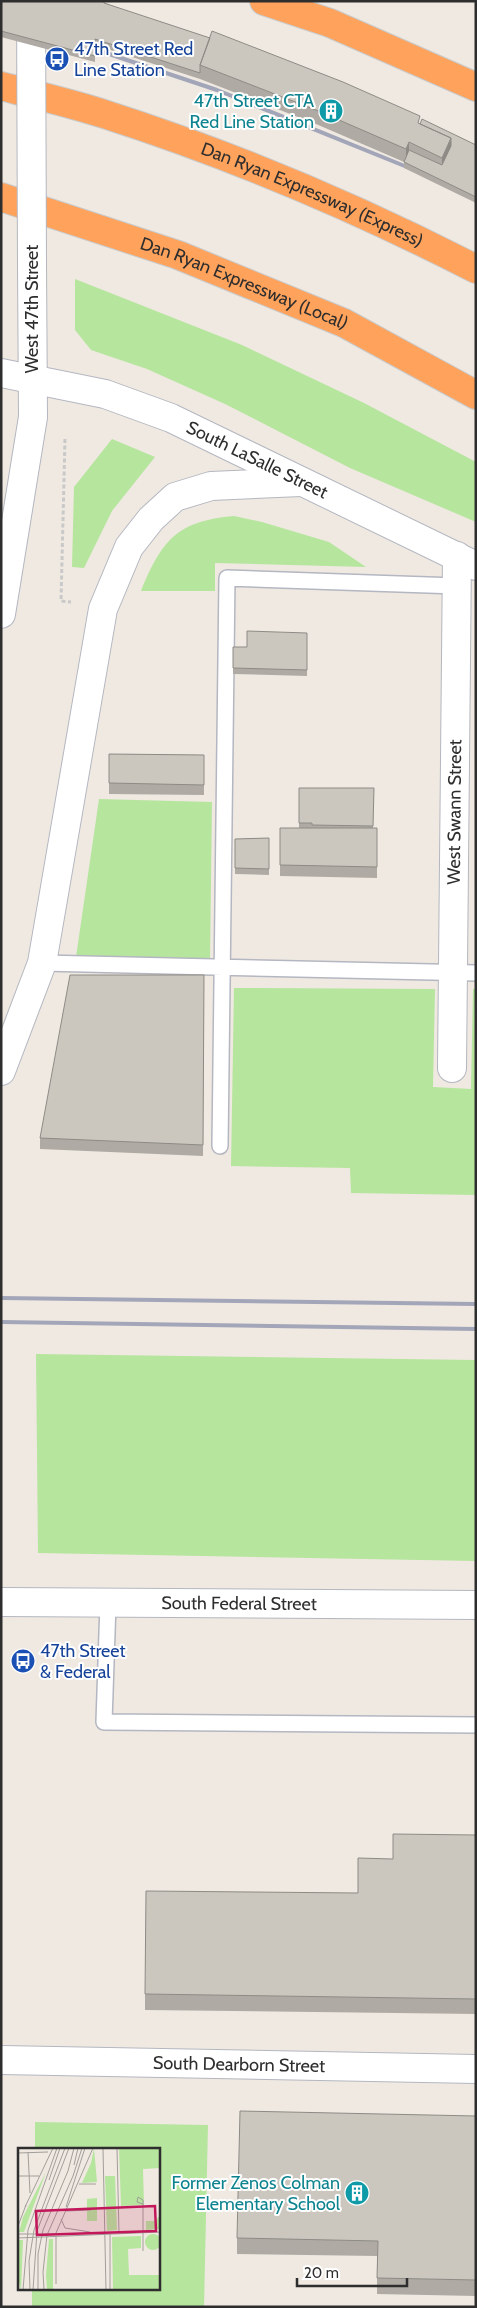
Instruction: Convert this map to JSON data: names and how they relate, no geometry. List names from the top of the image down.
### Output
{
  "streets": {
    "highway": ["Dan Ryan Expressway (Express)", "Dan Ryan Expressway (Local)"],
    "main road": [
      "West 47th Street",
      "South LaSalle Street",
      "West Swann Street",
      "South Federal Street",
      "South Dearborn Street"
    ]
  },
  "crossings": [
    ["West 47th Street", "South LaSalle Street"],
    ["South LaSalle Street", "West Swann Street"]
  ],
  "places": {
    "bus stop": ["47th Street Red Line Station", "47th Street & Federal"],
    "building": ["47th Street CTA Red Line Station", "Former Zenos Colman Elementary School"]
  },
  "scale_bar": "20 m"
}
